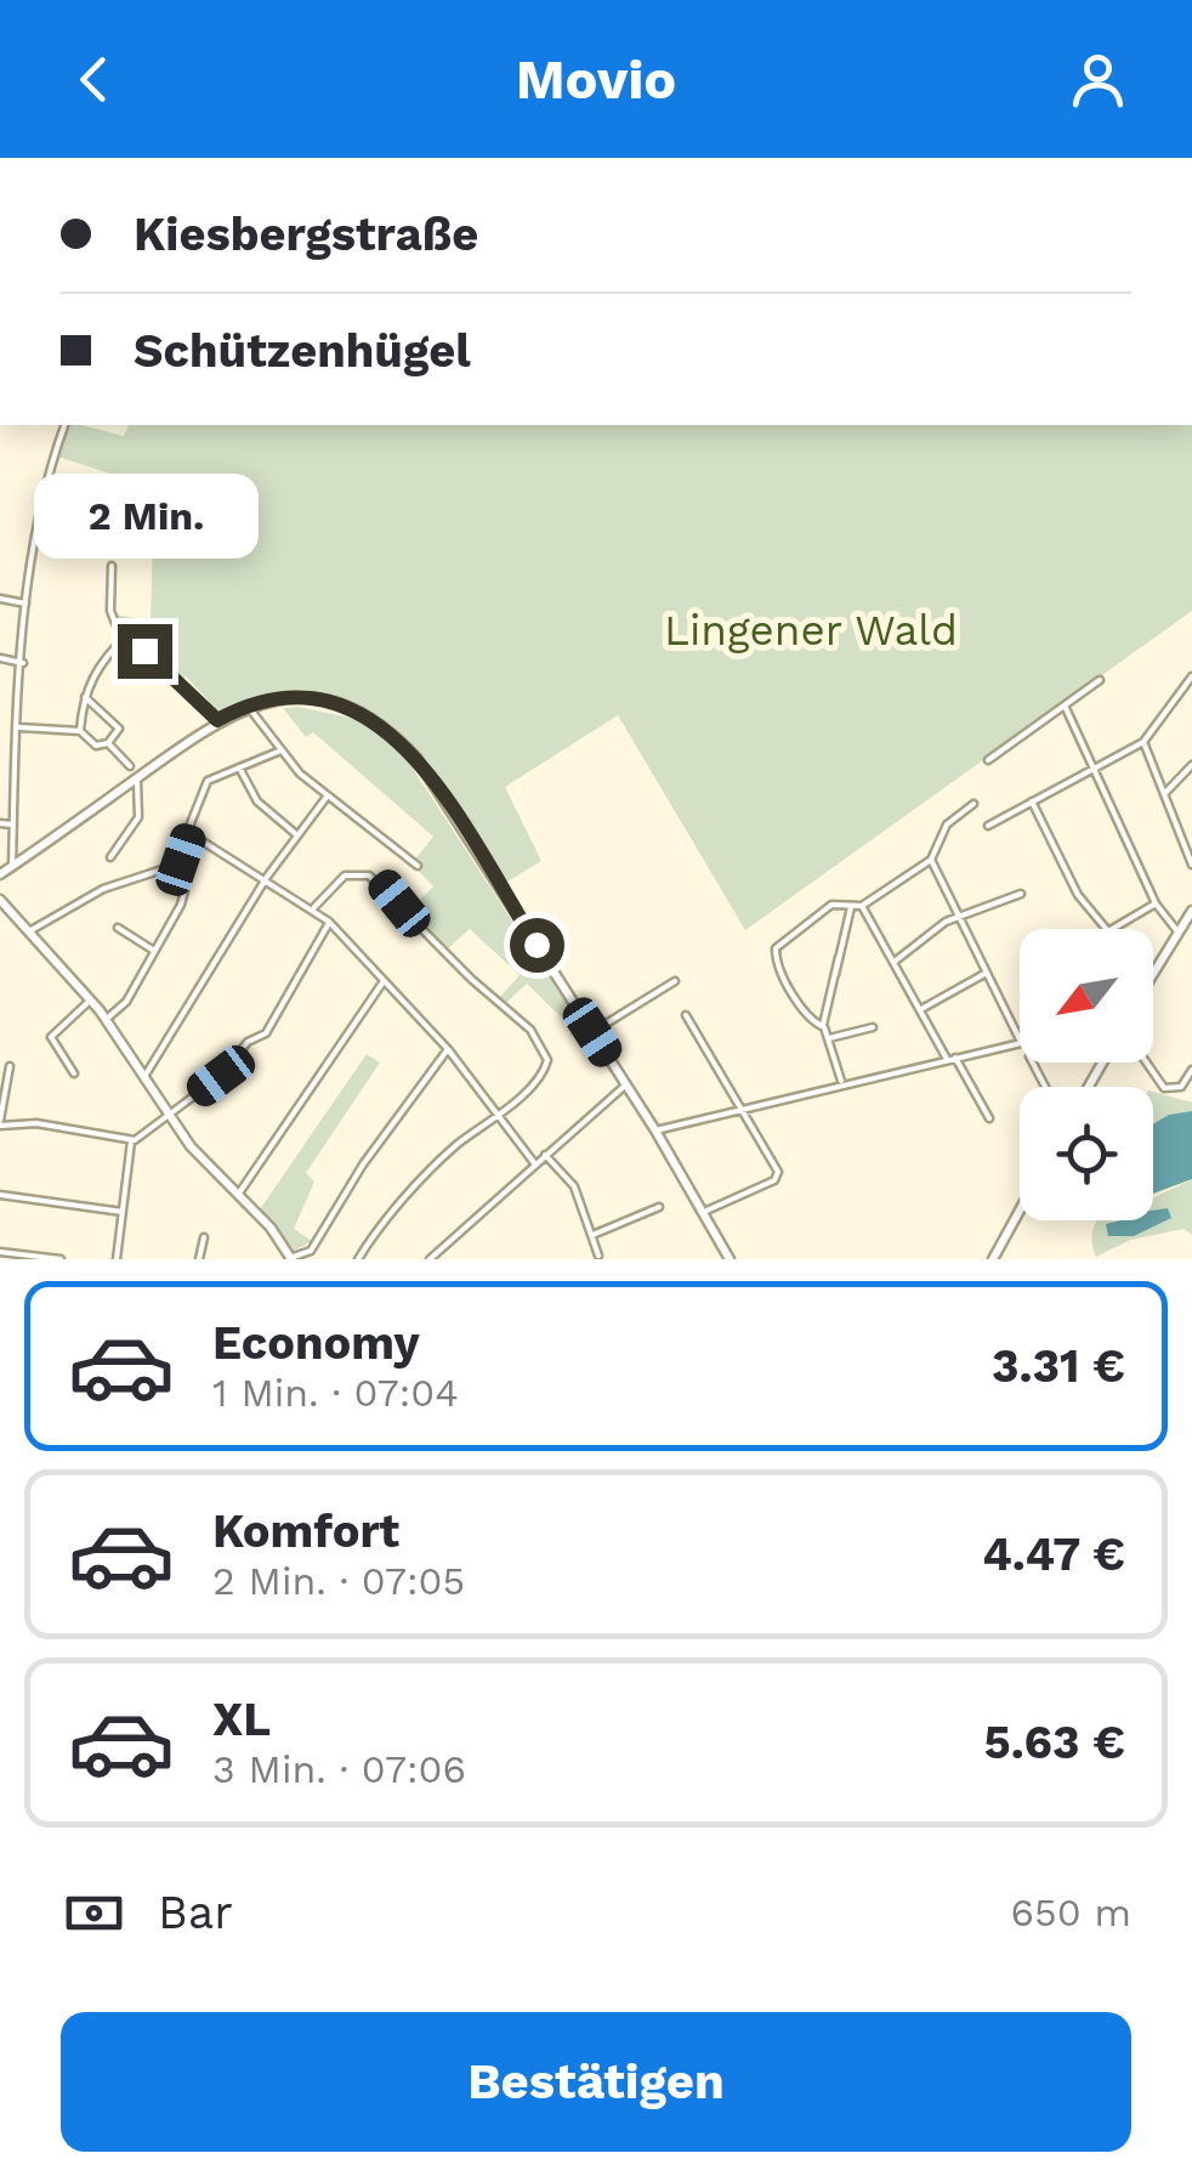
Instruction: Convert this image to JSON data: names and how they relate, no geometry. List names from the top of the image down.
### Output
{
  "parks": ["Lingener Wald"],
  "north": "bottom left",
  "page": {
    "header": "Movio",
    "banner": ["Kiesbergstraße", "Schützenhügel"],
    "bubble": "2 Min.",
    "list": [
      {
        "name": "Economy",
        "note": "1 Min. · 07:04",
        "value": "3.31 €"
      },
      {
        "name": "Komfort",
        "note": "2 Min. · 07:05",
        "value": "4.47 €"
      },
      {
        "name": "XL",
        "note": "3 Min. · 07:06",
        "value": "5.63 €"
      }
    ],
    "pay": ["Bar", "650 m"],
    "buttons": "Bestätigen"
  }
}
